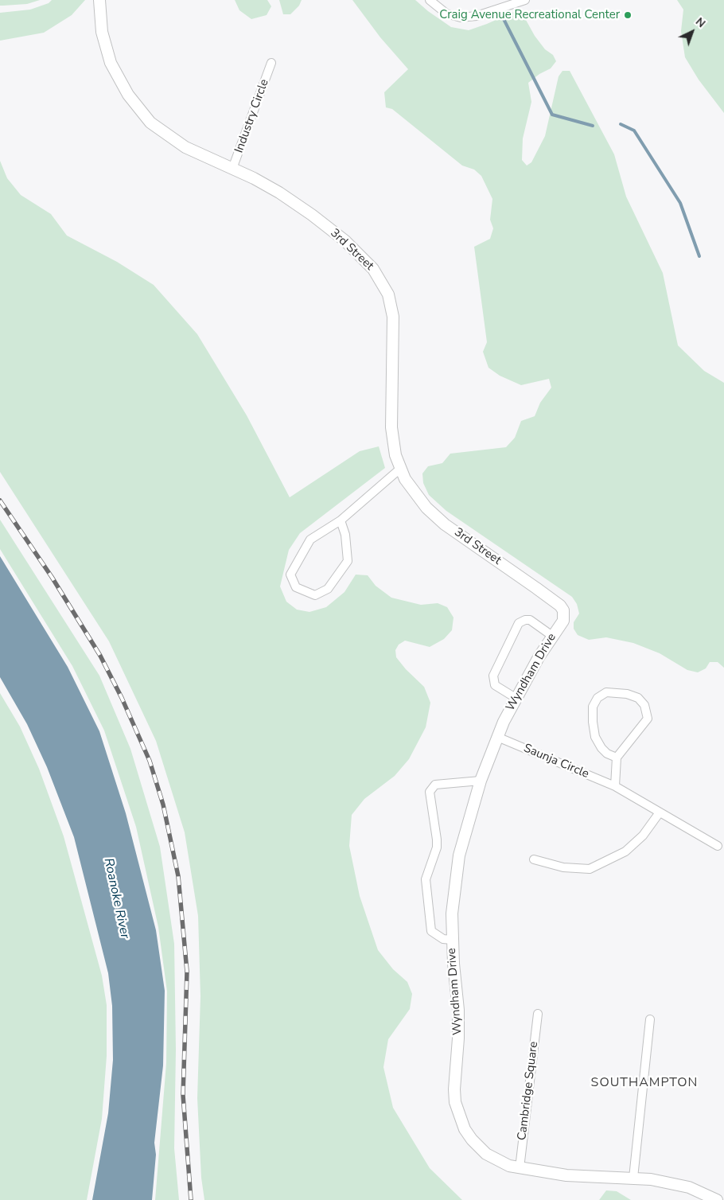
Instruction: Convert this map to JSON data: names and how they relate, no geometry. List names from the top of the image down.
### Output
{
  "streets": {
    "street": [
      "Industry Circle",
      "3rd Street",
      "Wyndham Drive",
      "Saunja Circle",
      "Cambridge Square"
    ]
  },
  "crossings": [
    ["Industry Circle", "3rd Street"],
    ["3rd Street", "Wyndham Drive"],
    ["Wyndham Drive", "Saunja Circle"],
    ["Wyndham Drive", "Cambridge Square"]
  ],
  "districts": ["SOUTHAMPTON"],
  "water": ["Roanoke River"],
  "places": ["Craig Avenue Recreational Center"],
  "north": "top right"
}
